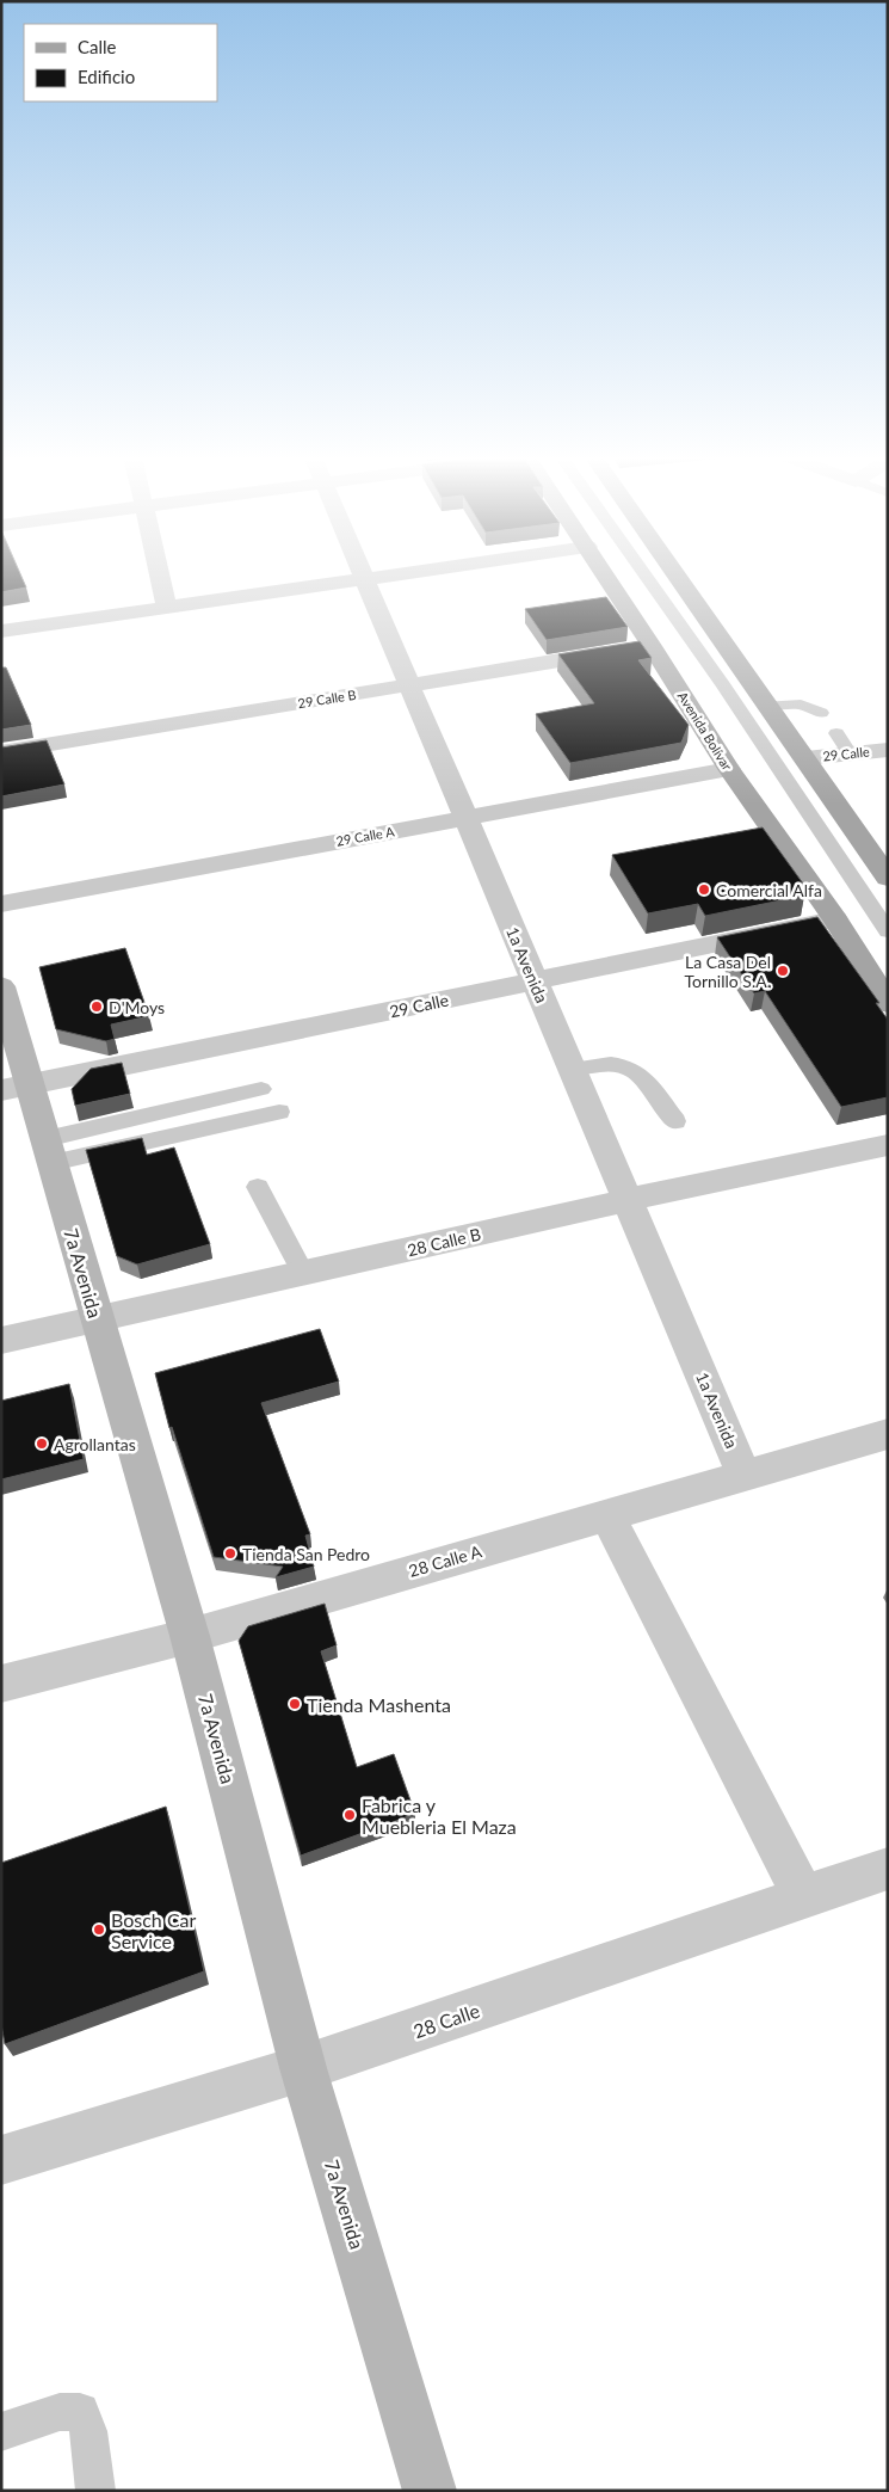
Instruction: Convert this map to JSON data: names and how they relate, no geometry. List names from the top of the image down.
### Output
{
  "streets": {
    "main road": ["Avenida Bolívar", "7a Avenida"],
    "street": [
      "29 Calle B",
      "29 Calle",
      "29 Calle A",
      "1a Avenida",
      "28 Calle B",
      "28 Calle A",
      "28 Calle"
    ]
  },
  "crossings": [
    ["29 Calle B", "Avenida Bolívar"],
    ["29 Calle B", "1a Avenida"],
    ["Avenida Bolívar", "29 Calle"],
    ["Avenida Bolívar", "29 Calle A"],
    ["29 Calle", "1a Avenida"],
    ["29 Calle", "7a Avenida"],
    ["29 Calle A", "1a Avenida"],
    ["1a Avenida", "28 Calle B"],
    ["1a Avenida", "28 Calle A"],
    ["28 Calle B", "7a Avenida"],
    ["7a Avenida", "28 Calle A"],
    ["7a Avenida", "28 Calle"]
  ],
  "places": [
    "Comercial Alfa",
    "La Casa Del Tornillo S.A.",
    "D'Moys",
    "Agrollantas",
    "Tienda San Pedro",
    "Tienda Mashenta",
    "Fabrica y Muebleria El Maza",
    "Bosch Car Service"
  ],
  "legend": ["Calle", "Edificio"]
}
